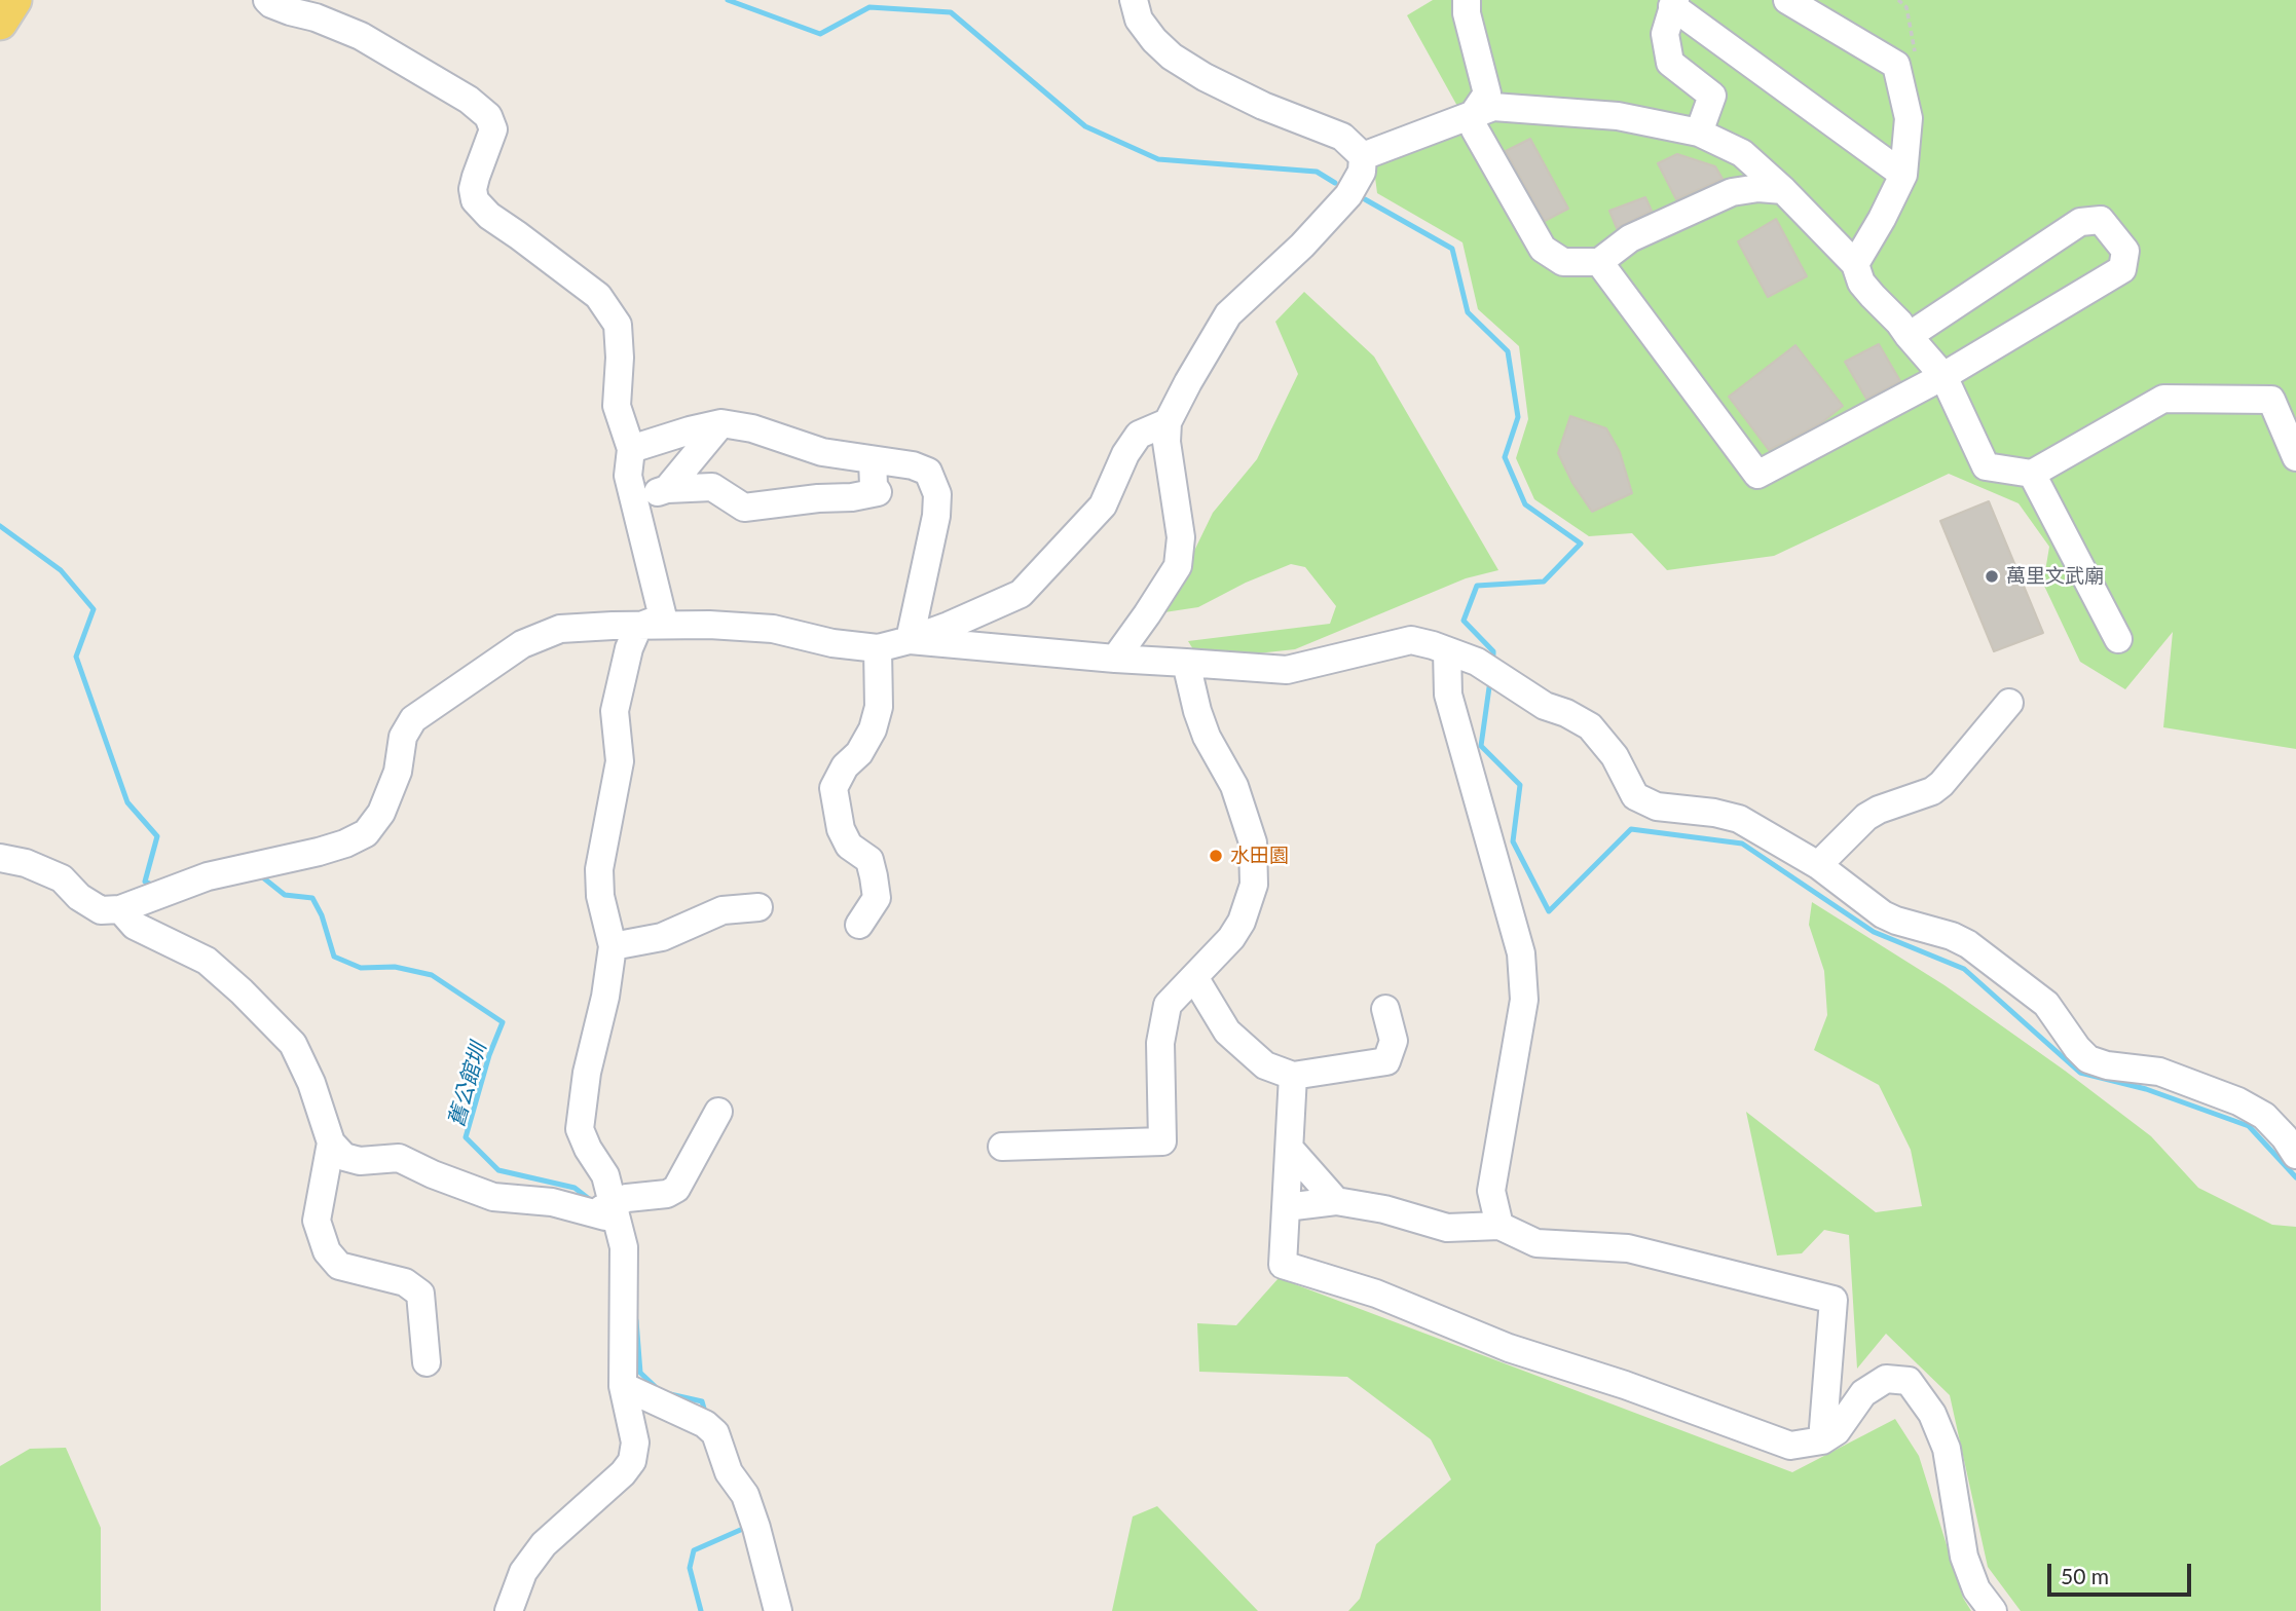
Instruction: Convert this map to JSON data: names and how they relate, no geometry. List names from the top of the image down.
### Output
{
  "water": ["舊公館圳"],
  "places": ["萬里文武廟", "水田園"],
  "scale_bar": "50 m"
}
